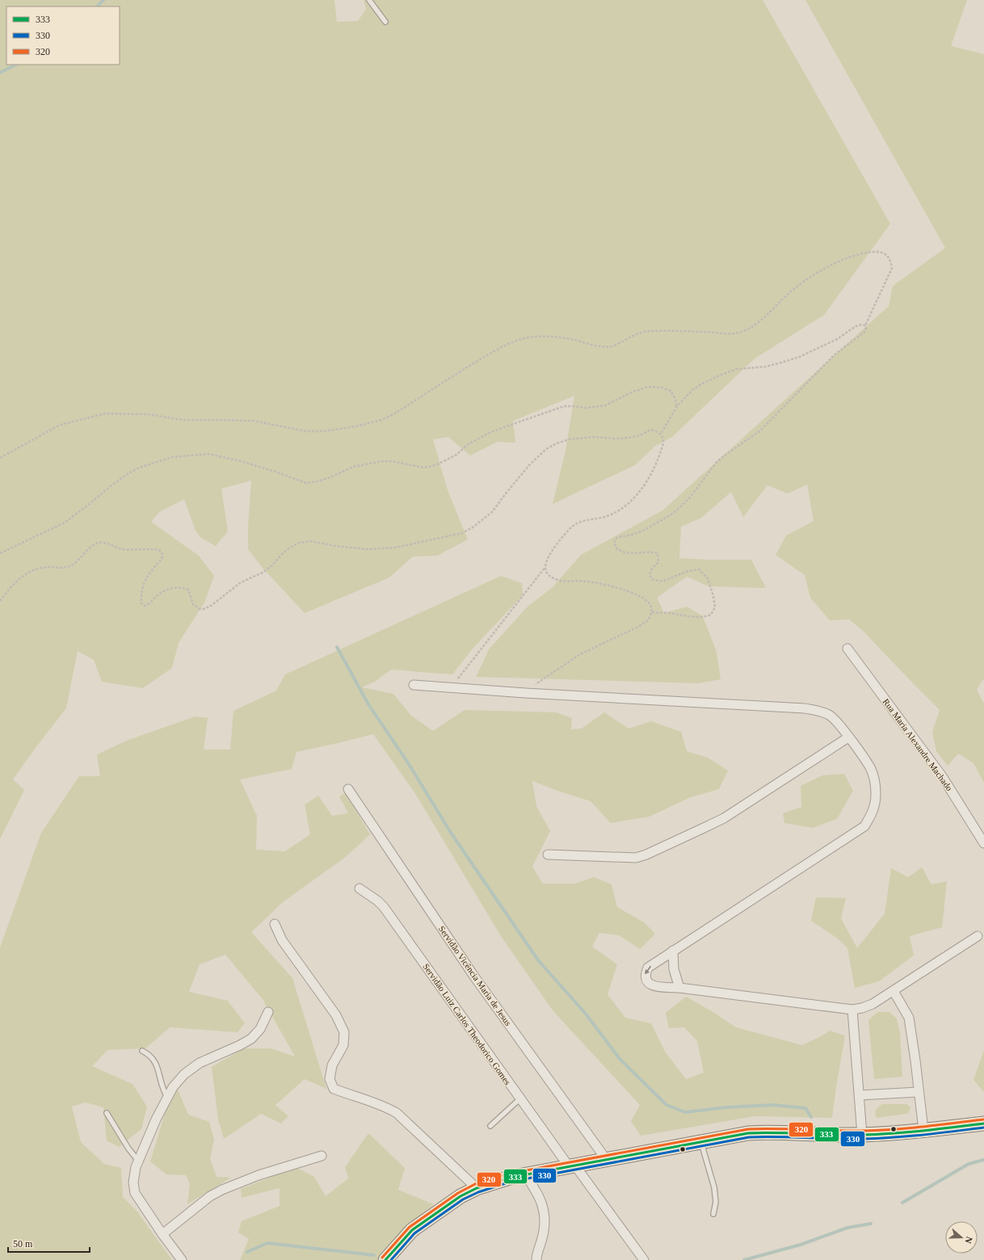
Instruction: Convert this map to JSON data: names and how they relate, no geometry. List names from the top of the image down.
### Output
{
  "streets": {
    "street": ["Rua Maria Alexandre Machado", "Servidão Vicência Maria de Jesus", "Servidão Luiz Carlos Theodorico Gomes"]
  },
  "lines": ["transit line 320", "transit line 333", "transit line 330"],
  "legend": ["333", "330", "320"],
  "scale_bar": "50 m",
  "north": "right"
}
